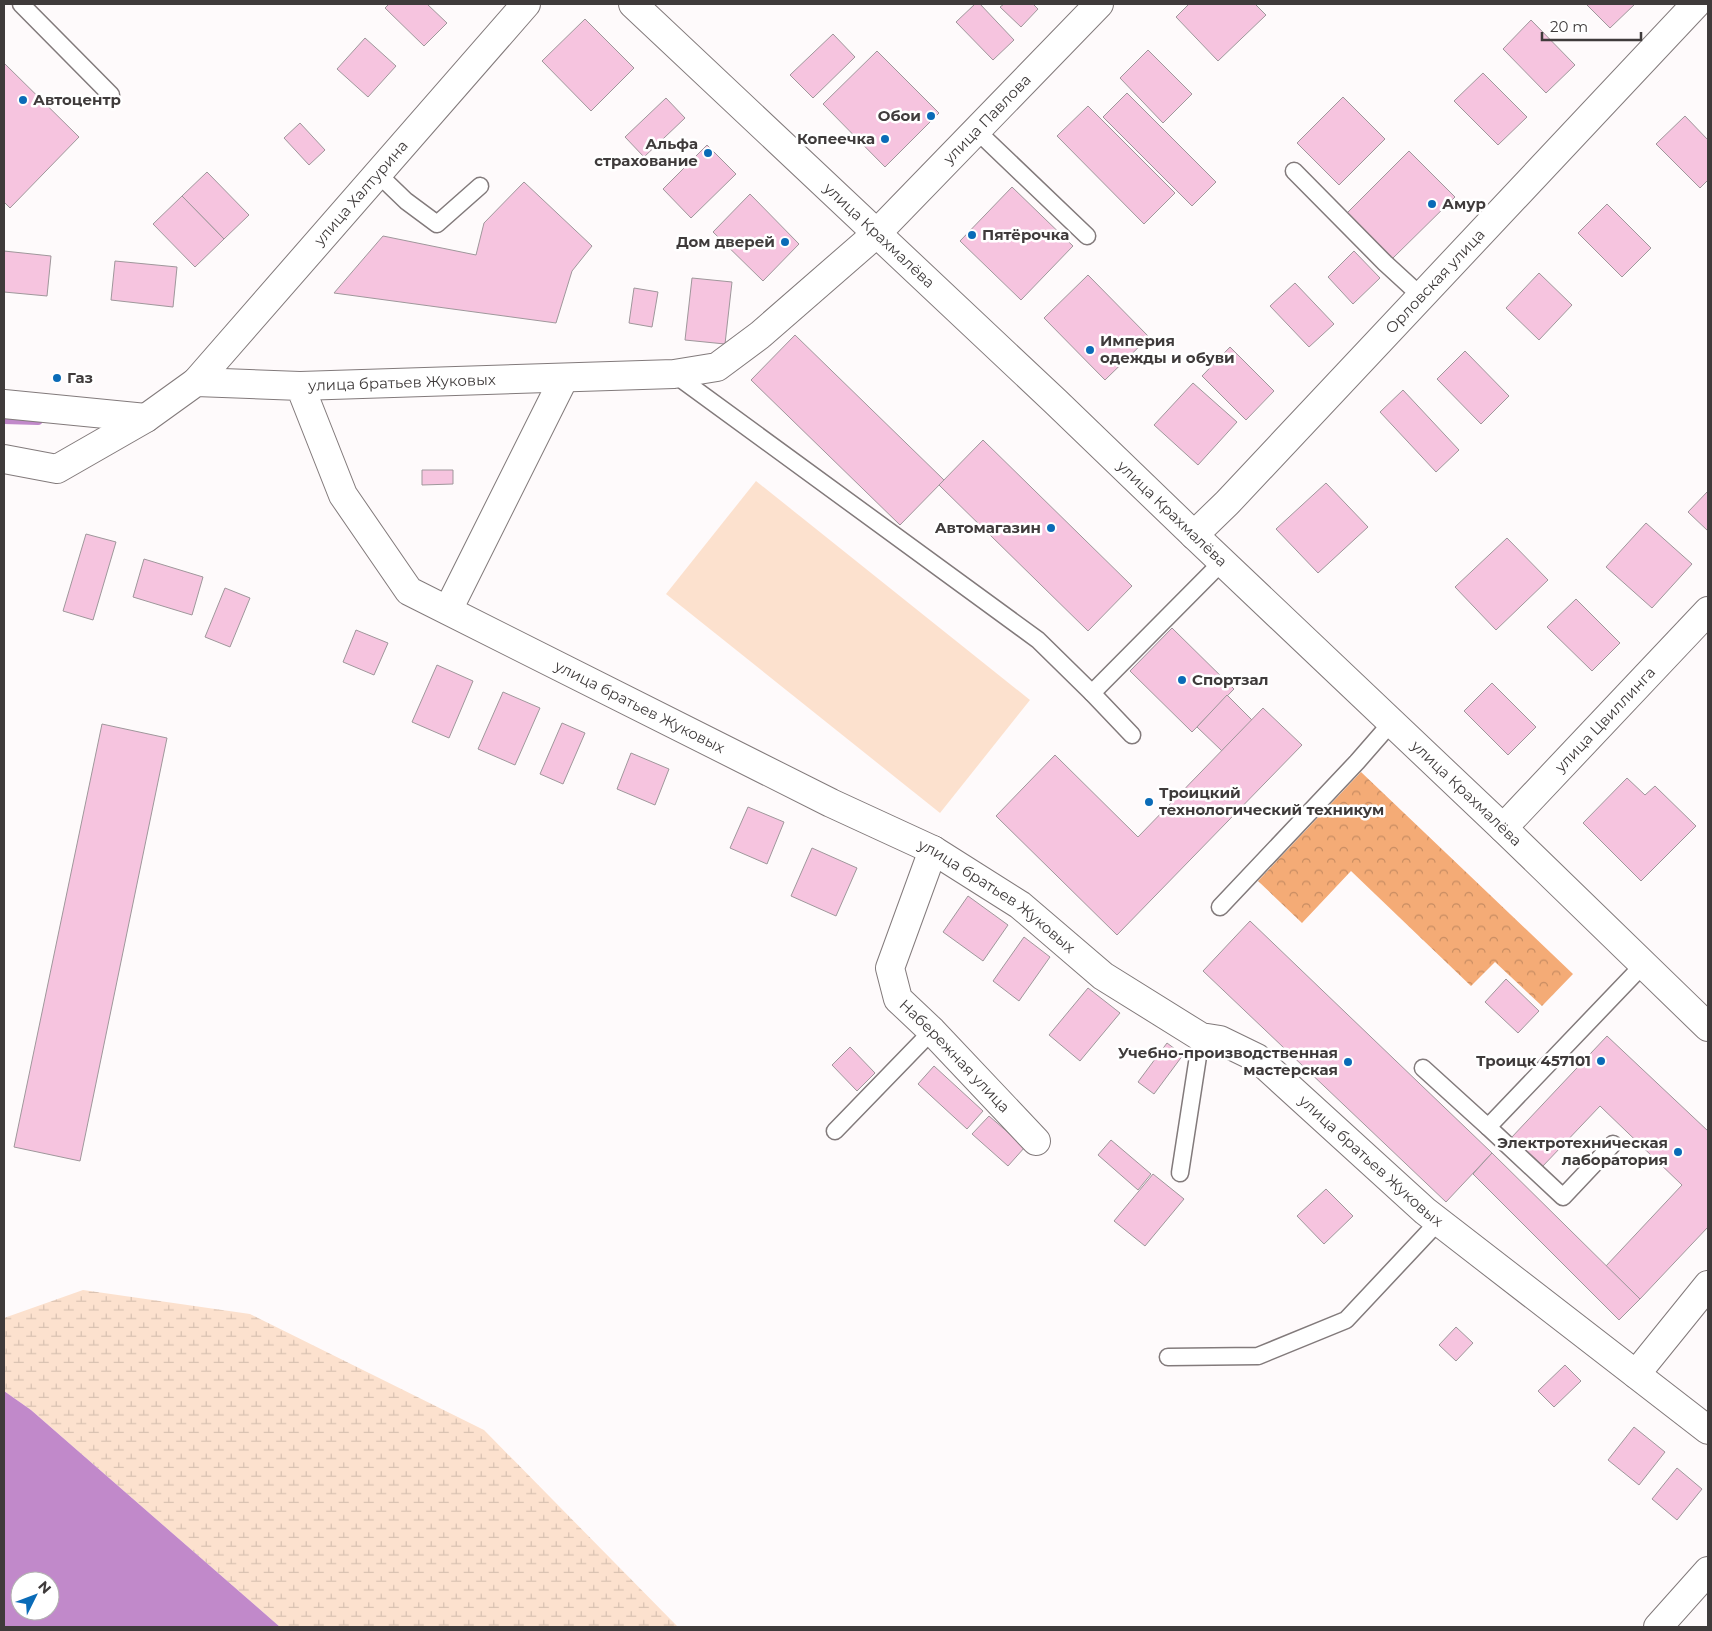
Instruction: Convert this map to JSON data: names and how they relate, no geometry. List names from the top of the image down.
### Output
{
  "streets": {
    "street": [
      "улица Павлова",
      "улица Халтурина",
      "улица Крахмалёва",
      "Орловская улица",
      "улица братьев Жуковых",
      "улица Цвиллинга",
      "Набережная улица"
    ]
  },
  "crossings": [
    ["улица Павлова", "улица Крахмалёва"],
    ["улица Павлова", "улица братьев Жуковых"],
    ["улица Халтурина", "улица братьев Жуковых"],
    ["улица Крахмалёва", "Орловская улица"],
    ["улица Крахмалёва", "улица братьев Жуковых"],
    ["улица Крахмалёва", "улица Цвиллинга"],
    ["улица братьев Жуковых", "Набережная улица"]
  ],
  "places": [
    "Автоцентр",
    "Обои",
    "Копеечка",
    "Альфа страхование",
    "Амур",
    "Пятёрочка",
    "Дом дверей",
    "Империя одежды и обуви",
    "Газ",
    "Автомагазин",
    "Спортзал",
    "Троицкий технологический техникум",
    "Троицк 457101",
    "Учебно-производственная мастерская",
    "Электротехническая лаборатория"
  ],
  "scale_bar": "20 m",
  "north": "top right"
}
